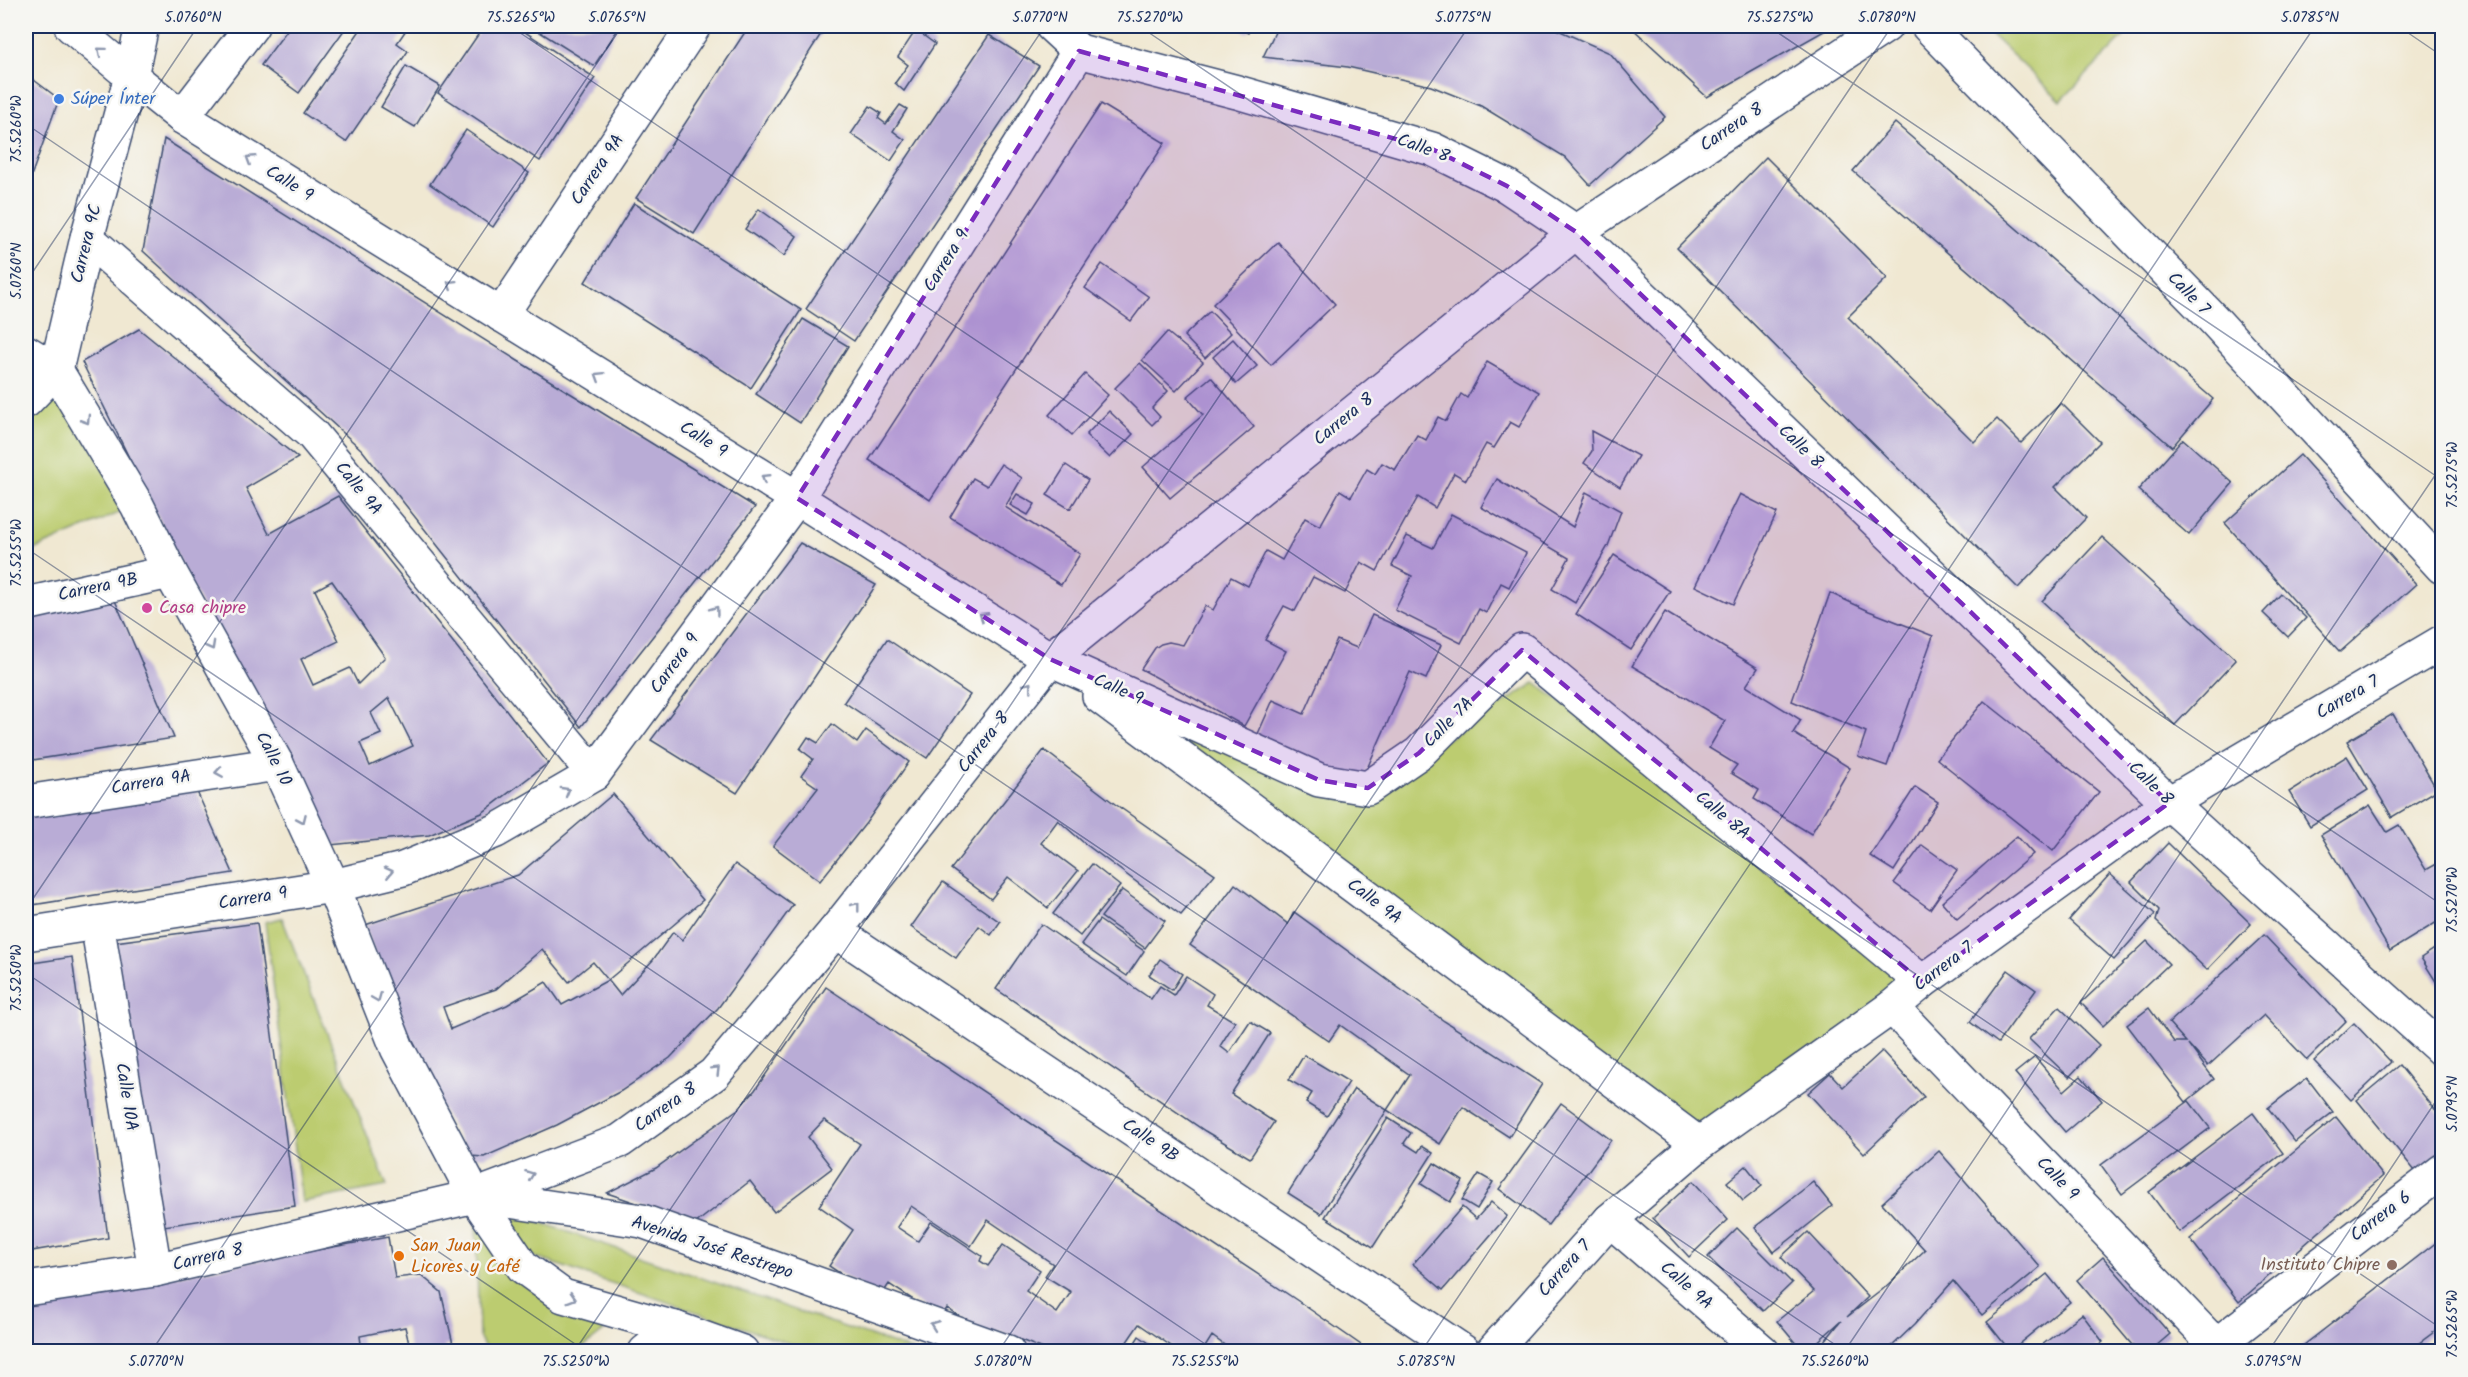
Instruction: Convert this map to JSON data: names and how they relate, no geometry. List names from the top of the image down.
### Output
{
  "streets": {
    "street": [
      "Carrera 8",
      "Calle 8",
      "Carrera 9A",
      "Calle 9",
      "Carrera 9C",
      "Carrera 9",
      "Calle 7",
      "Calle 9A",
      "Carrera 9B",
      "Carrera 7",
      "Calle 7A",
      "Calle 10",
      "Calle 8A",
      "Calle 10A",
      "Calle 9B",
      "Carrera 6",
      "Avenida José Restrepo"
    ]
  },
  "crossings": [
    ["Carrera 8", "Calle 8"],
    ["Carrera 8", "Calle 9"],
    ["Carrera 8", "Calle 9A"],
    ["Carrera 8", "Calle 10"],
    ["Carrera 8", "Calle 10A"],
    ["Carrera 8", "Calle 9B"],
    ["Carrera 8", "Avenida José Restrepo"],
    ["Calle 8", "Carrera 9"],
    ["Calle 8", "Carrera 7"],
    ["Carrera 9A", "Calle 9"],
    ["Carrera 9A", "Calle 10"],
    ["Calle 9", "Carrera 9C"],
    ["Calle 9", "Carrera 9"],
    ["Calle 9", "Calle 9A"],
    ["Calle 9", "Carrera 7"],
    ["Calle 9", "Calle 7A"],
    ["Calle 9", "Carrera 6"],
    ["Carrera 9C", "Calle 9A"],
    ["Carrera 9C", "Calle 10"],
    ["Carrera 9", "Calle 9A"],
    ["Carrera 9", "Calle 10"],
    ["Carrera 9", "Calle 10A"],
    ["Calle 9A", "Carrera 7"],
    ["Carrera 9B", "Calle 10"],
    ["Carrera 7", "Calle 8A"],
    ["Calle 7A", "Calle 8A"],
    ["Calle 10", "Avenida José Restrepo"]
  ],
  "one_way": [
    "Carrera 9A",
    "Calle 9",
    "Carrera 9",
    "Calle 10"
  ],
  "places": [
    "Súper Ínter",
    "Casa chipre",
    "San Juan Licores y Café",
    "Instituto Chipre"
  ],
  "coordinates": [
    "5.0760°N",
    "75.5265°W",
    "5.0765°N",
    "5.0770°N",
    "75.5270°W",
    "5.0775°N",
    "75.5275°W",
    "5.0780°N",
    "5.0785°N",
    "75.5260°W",
    "75.5255°W",
    "75.5250°W",
    "5.0795°N"
  ]
}
